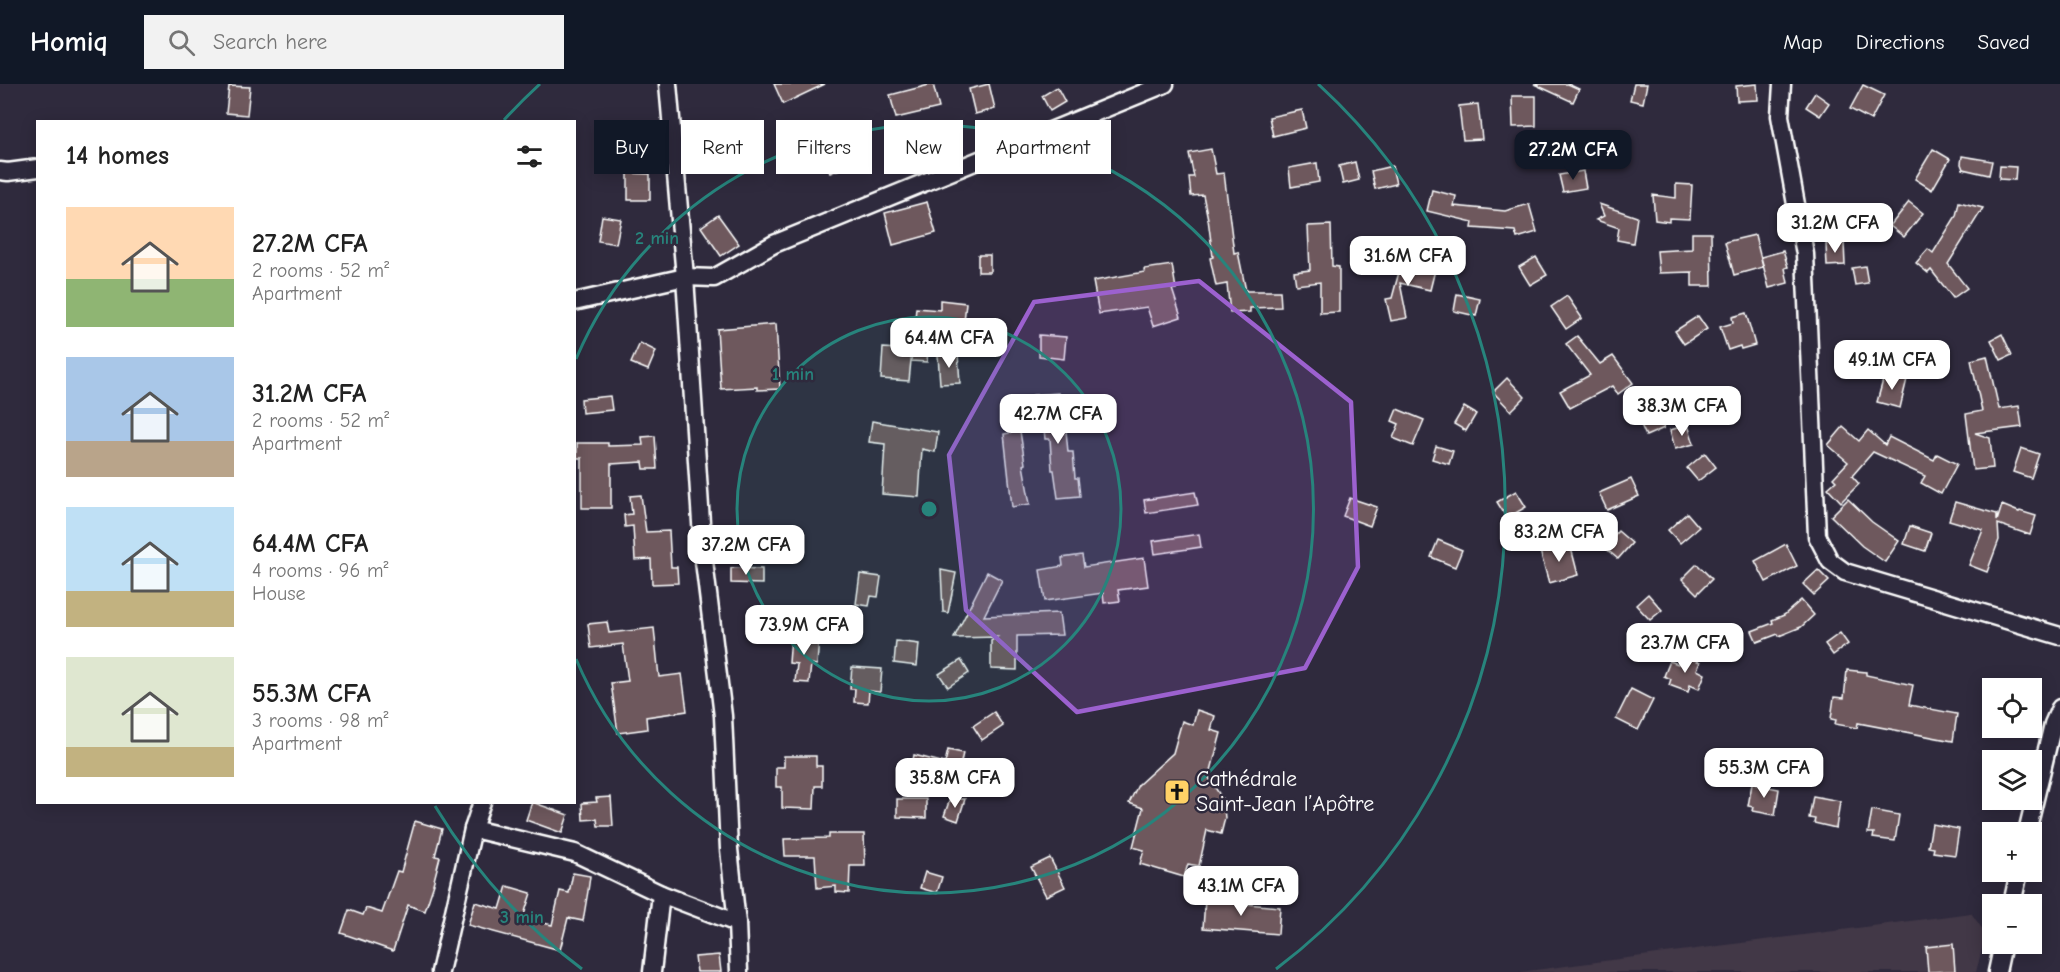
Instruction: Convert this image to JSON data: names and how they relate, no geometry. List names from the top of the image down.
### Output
{
  "places": {
    "church": ["Cathédrale Saint-Jean l’Apôtre"]
  },
  "page": {
    "header": "Homiq",
    "search": "Search here",
    "nav": ["Map", "Directions", "Saved"],
    "chip": [
      "Buy",
      "Rent",
      "Filters",
      "New",
      "Apartment"
    ],
    "heading": "14 homes",
    "price": [
      "27.2M CFA",
      "31.2M CFA",
      "31.6M CFA",
      "64.4M CFA",
      "49.1M CFA",
      "38.3M CFA",
      "42.7M CFA",
      "83.2M CFA",
      "37.2M CFA",
      "73.9M CFA",
      "23.7M CFA",
      "55.3M CFA",
      "35.8M CFA",
      "43.1M CFA"
    ],
    "list": [
      {
        "name": "27.2M CFA",
        "note": "2 rooms · 52 m² · Apartment"
      },
      {
        "name": "31.2M CFA",
        "note": "2 rooms · 52 m² · Apartment"
      },
      {
        "name": "64.4M CFA",
        "note": "4 rooms · 96 m² · House"
      },
      {
        "name": "55.3M CFA",
        "note": "3 rooms · 98 m² · Apartment"
      }
    ],
    "map_buttons": ["+", "−"]
  },
  "rings": ["2 min", "1 min", "3 min"]
}
